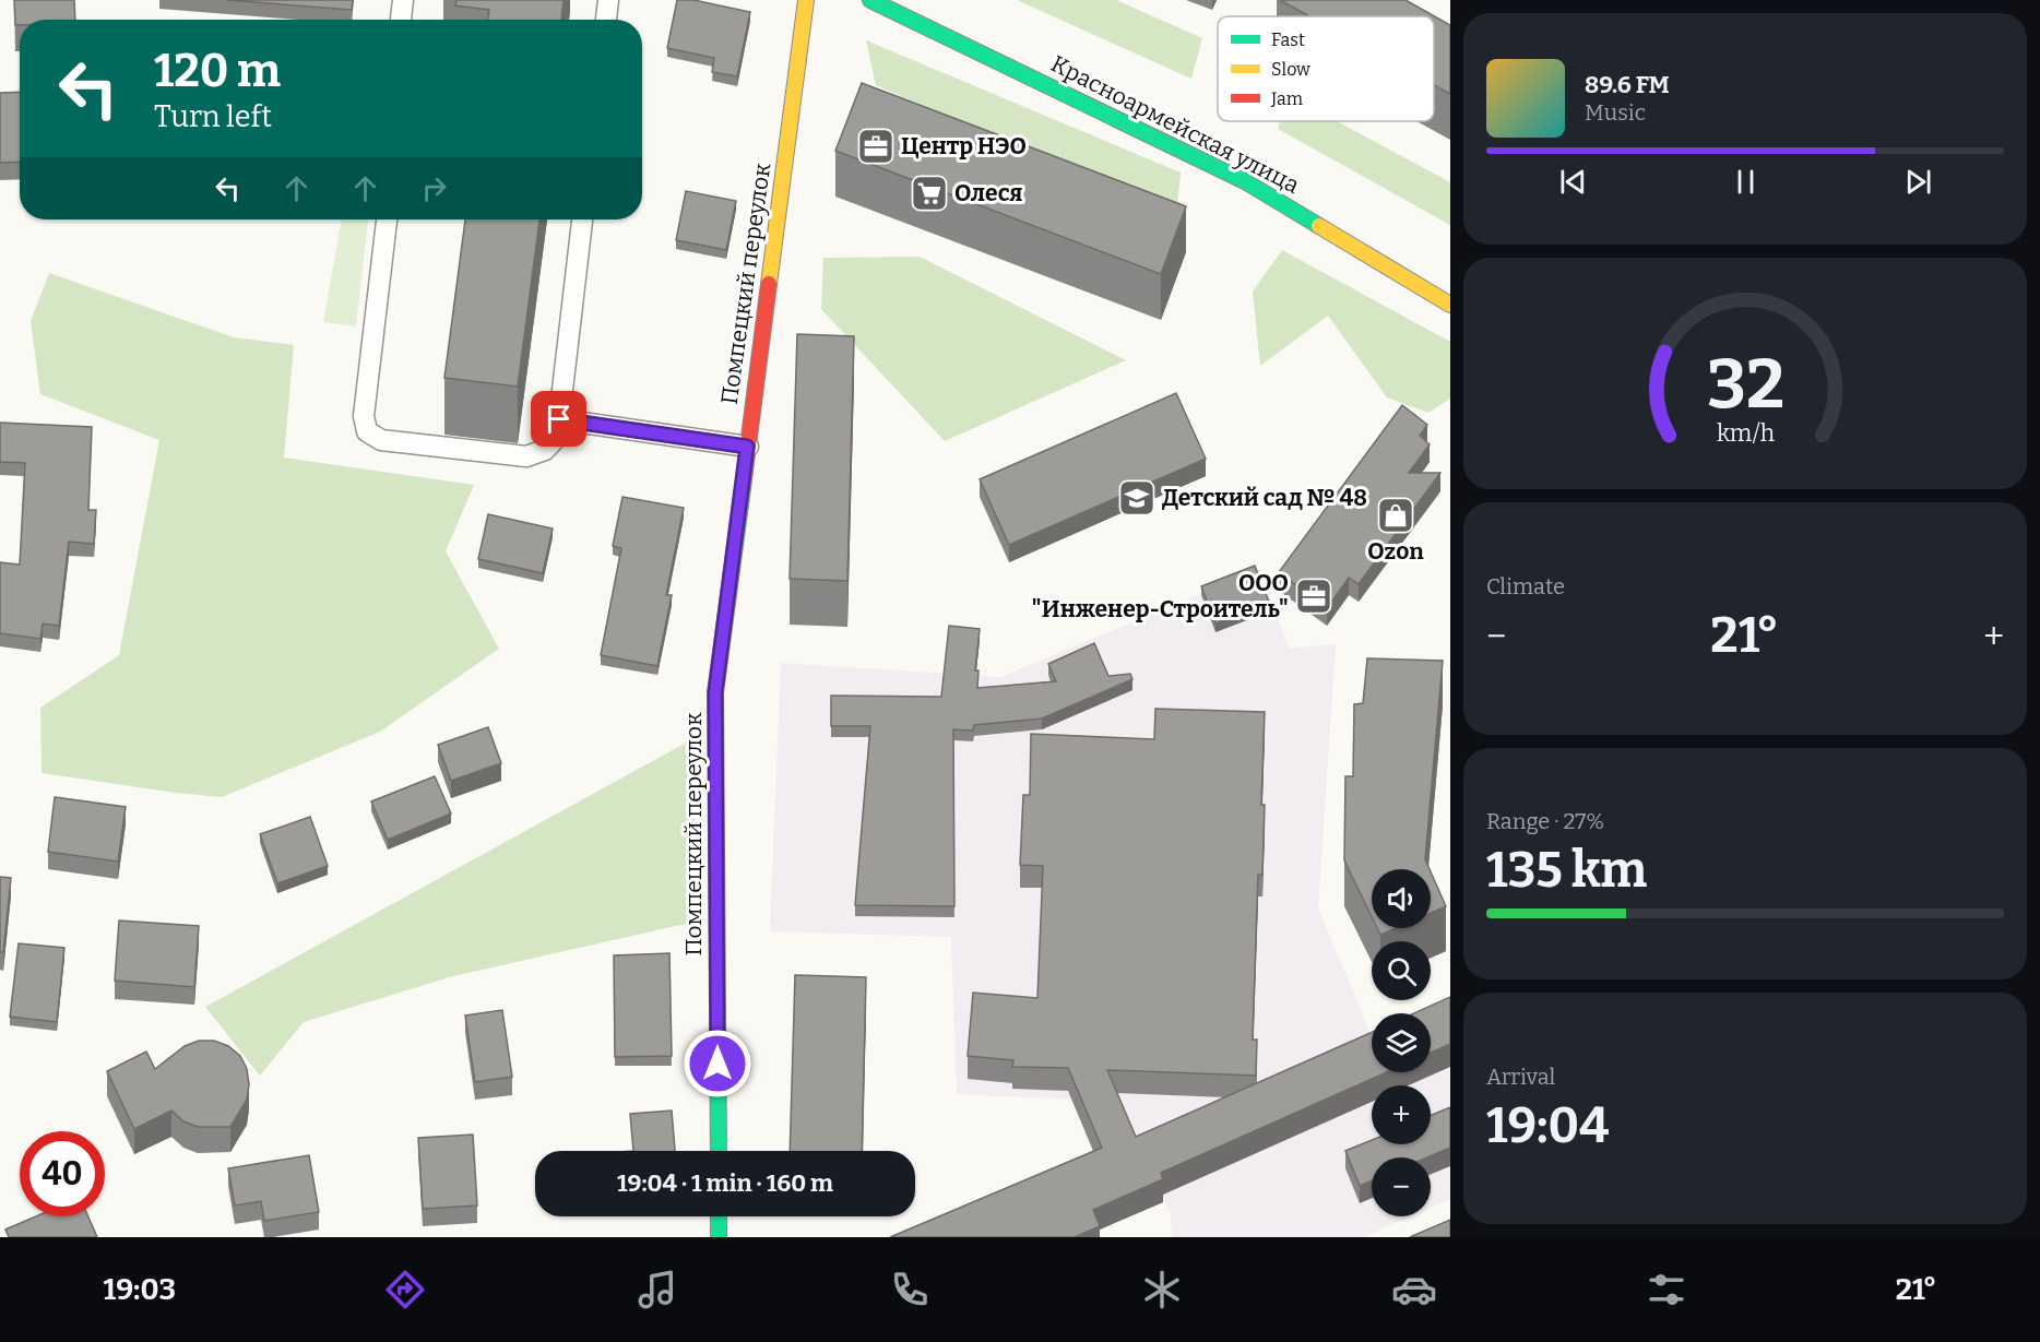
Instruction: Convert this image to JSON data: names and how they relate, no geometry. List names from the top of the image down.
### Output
{
  "streets": {
    "street": ["Красноармейская улица", "Помпецкий переулок"]
  },
  "places": {
    "office": ["Центр НЭО", "ООО \"Инженер-Строитель\""],
    "supermarket": ["Олеся"],
    "school or university": ["Детский сад № 48"],
    "shop": ["Ozon"]
  },
  "legend": ["Fast", "Slow", "Jam"],
  "page": {
    "turn": ["120 m", "Turn left"],
    "song": ["89.6 FM", "Music"],
    "tile": [
      "Climate",
      ["Range · 27%", "135 km"],
      ["Arrival", "19:04"]
    ],
    "heat": ["−", "21°", "+"],
    "map_buttons": ["+", "−"],
    "limit": "40",
    "trip": "19:04 · 1 min · 160 m",
    "tabs": ["19:03", "21°"],
    "gauge": ["32", "km/h"]
  }
}
